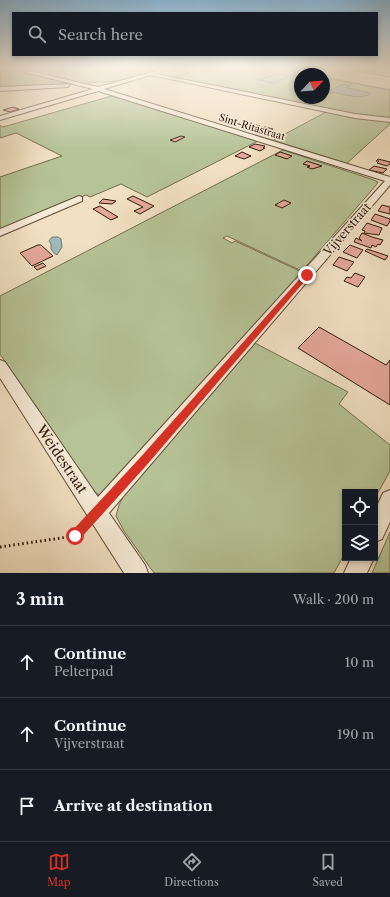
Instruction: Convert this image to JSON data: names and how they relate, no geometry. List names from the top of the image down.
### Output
{
  "streets": {
    "street": ["Sint-Ritastraat", "Vijverstraat", "Weidestraat"]
  },
  "crossings": [
    ["Sint-Ritastraat", "Vijverstraat"],
    ["Vijverstraat", "Weidestraat"]
  ],
  "north": "top right",
  "page": {
    "search": "Search here",
    "heading": ["3 min", "Walk · 200 m"],
    "list": [
      ["Continue", "Pelterpad", "10 m"],
      ["Continue", "Vijverstraat", "190 m"],
      "Arrive at destination"
    ],
    "nav": ["Map", "Directions", "Saved"]
  }
}
